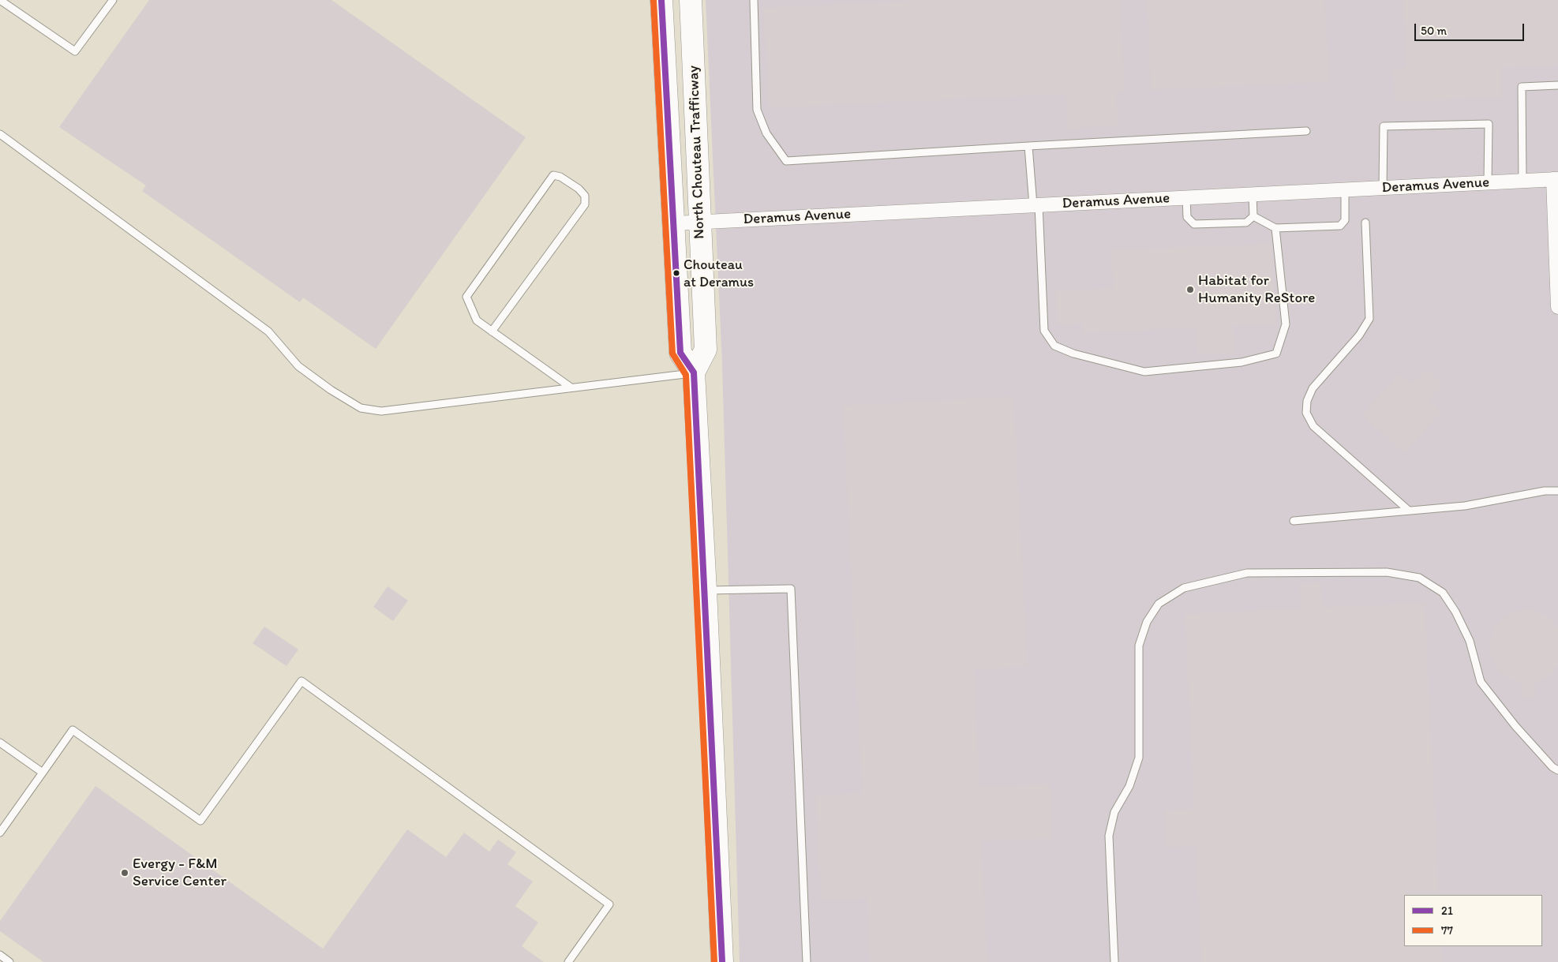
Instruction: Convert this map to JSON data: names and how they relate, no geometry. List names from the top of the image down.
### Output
{
  "streets": {
    "main road": ["North Chouteau Trafficway"],
    "street": ["Deramus Avenue"]
  },
  "crossings": [
    ["North Chouteau Trafficway", "Deramus Avenue"]
  ],
  "places": ["Chouteau at Deramus", "Habitat for Humanity ReStore", "Evergy - F&M Service Center"],
  "lines": ["transit line 21", "transit line 77"],
  "legend": ["21", "77"],
  "scale_bar": "50 m"
}
